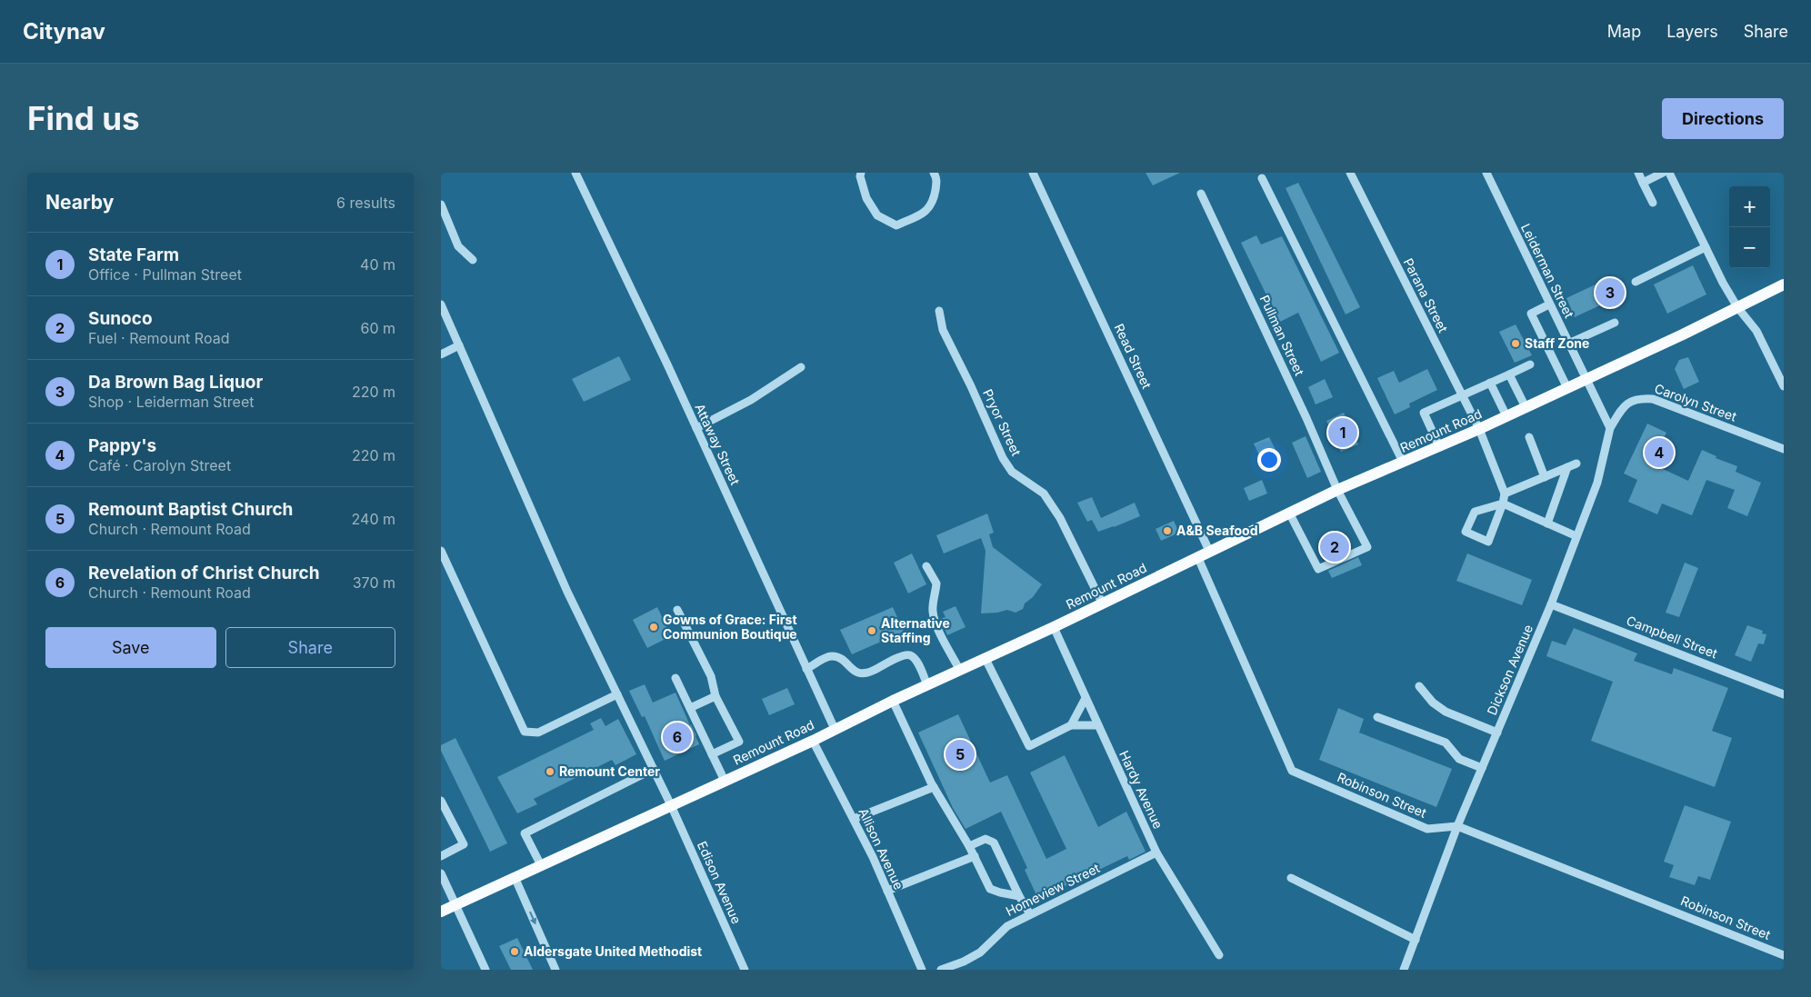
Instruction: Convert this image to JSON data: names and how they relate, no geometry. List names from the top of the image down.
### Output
{
  "streets": {
    "main road": ["Remount Road"],
    "street": [
      "Leiderman Street",
      "Parana Street",
      "Pullman Street",
      "Read Street",
      "Carolyn Street",
      "Pryor Street",
      "Attaway Street",
      "Campbell Street",
      "Dickson Avenue",
      "Hardy Avenue",
      "Robinson Street",
      "Allison Avenue",
      "Edison Avenue",
      "Homeview Street"
    ]
  },
  "crossings": [
    ["Leiderman Street", "Remount Road"],
    ["Parana Street", "Remount Road"],
    ["Pullman Street", "Remount Road"],
    ["Read Street", "Remount Road"],
    ["Carolyn Street", "Dickson Avenue"],
    ["Pryor Street", "Remount Road"],
    ["Remount Road", "Attaway Street"],
    ["Remount Road", "Hardy Avenue"],
    ["Remount Road", "Robinson Street"],
    ["Remount Road", "Allison Avenue"],
    ["Remount Road", "Edison Avenue"],
    ["Campbell Street", "Dickson Avenue"],
    ["Dickson Avenue", "Robinson Street"],
    ["Hardy Avenue", "Homeview Street"]
  ],
  "places": [
    "Staff Zone",
    "A&B Seafood",
    "Gowns of Grace: First Communion Boutique",
    "Alternative Staffing",
    "Remount Center",
    "Aldersgate United Methodist"
  ],
  "page": {
    "header": "Citynav",
    "nav": ["Map", "Layers", "Share"],
    "buttons": [
      "Directions",
      ["Save", "Share"]
    ],
    "title": "Find us",
    "heading": ["Nearby", "6 results"],
    "map_buttons": ["+", "−"],
    "list": [
      {
        "mark": "1",
        "name": "State Farm",
        "note": "Office · Pullman Street",
        "value": "40 m"
      },
      {
        "mark": "2",
        "name": "Sunoco",
        "note": "Fuel · Remount Road",
        "value": "60 m"
      },
      {
        "mark": "3",
        "name": "Da Brown Bag Liquor",
        "note": "Shop · Leiderman Street",
        "value": "220 m"
      },
      {
        "mark": "4",
        "name": "Pappy's",
        "note": "Café · Carolyn Street",
        "value": "220 m"
      },
      {
        "mark": "5",
        "name": "Remount Baptist Church",
        "note": "Church · Remount Road",
        "value": "240 m"
      },
      {
        "mark": "6",
        "name": "Revelation of Christ Church",
        "note": "Church · Remount Road",
        "value": "370 m"
      }
    ],
    "pins": [
      "3",
      "1",
      "4",
      "2",
      "6",
      "5"
    ]
  }
}
